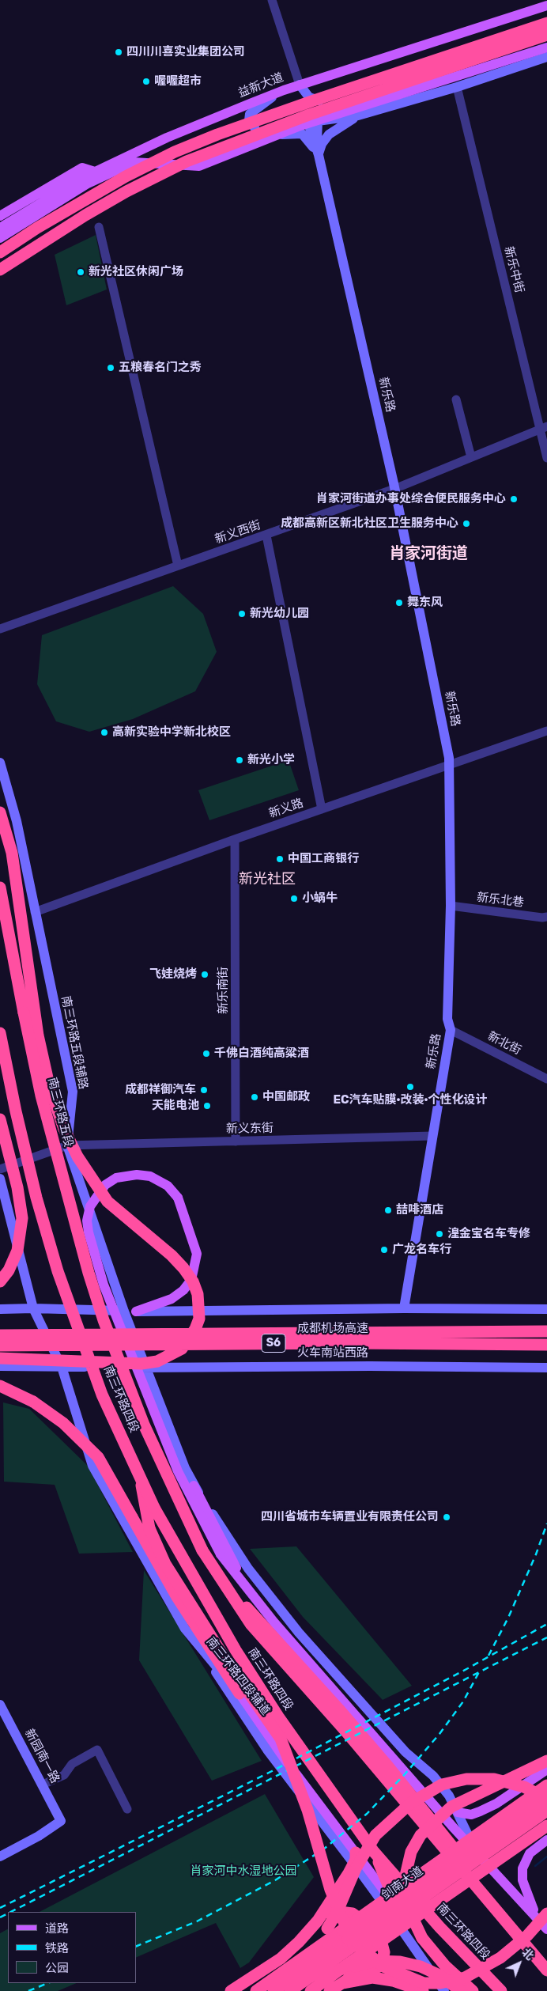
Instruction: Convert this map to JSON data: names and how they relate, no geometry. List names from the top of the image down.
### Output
{
  "streets": {
    "highway": [
      "南三环路五段",
      "成都机场高速",
      "S6",
      "南三环路四段",
      "剑南大道"
    ],
    "main road": [
      "益新大道",
      "新乐路",
      "南三环路五段辅路",
      "火车南站西路",
      "南三环路四段辅道",
      "新园南一路"
    ],
    "street": [
      "新乐中街",
      "新义西街",
      "新义路",
      "新乐北巷",
      "新乐南街",
      "新北街",
      "新义东街"
    ]
  },
  "crossings": [
    ["益新大道", "新乐路"],
    ["新乐中街", "新义西街"],
    ["新乐路", "新义西街"],
    ["新乐路", "新义路"],
    ["新乐路", "新乐北巷"],
    ["新乐路", "新北街"],
    ["新乐路", "新义东街"],
    ["新义路", "新乐南街"],
    ["新义路", "南三环路五段辅路"],
    ["新乐南街", "新义东街"],
    ["南三环路五段辅路", "新义东街"],
    ["南三环路五段辅路", "火车南站西路"],
    ["南三环路五段", "南三环路四段"],
    ["火车南站西路", "南三环路四段辅道"]
  ],
  "districts": ["肖家河街道", "新光社区"],
  "parks": ["肖家河中水湿地公园"],
  "places": [
    "四川川喜实业集团公司",
    "喔喔超市",
    "新光社区休闲广场",
    "五粮春名门之秀",
    "肖家河街道办事处综合便民服务中心",
    "成都高新区新北社区卫生服务中心",
    "舞东风",
    "新光幼儿园",
    "高新实验中学新北校区",
    "新光小学",
    "中国工商银行",
    "小蜗牛",
    "飞娃烧烤",
    "千佛白酒纯高粱酒",
    "EC汽车贴膜·改装·个性化设计",
    "成都祥御汽车",
    "中国邮政",
    "天能电池",
    "喆啡酒店",
    "湟金宝名车专修",
    "广龙名车行",
    "四川省城市车辆置业有限责任公司"
  ],
  "legend": ["道路", "铁路", "公园"],
  "north": "top right"
}
